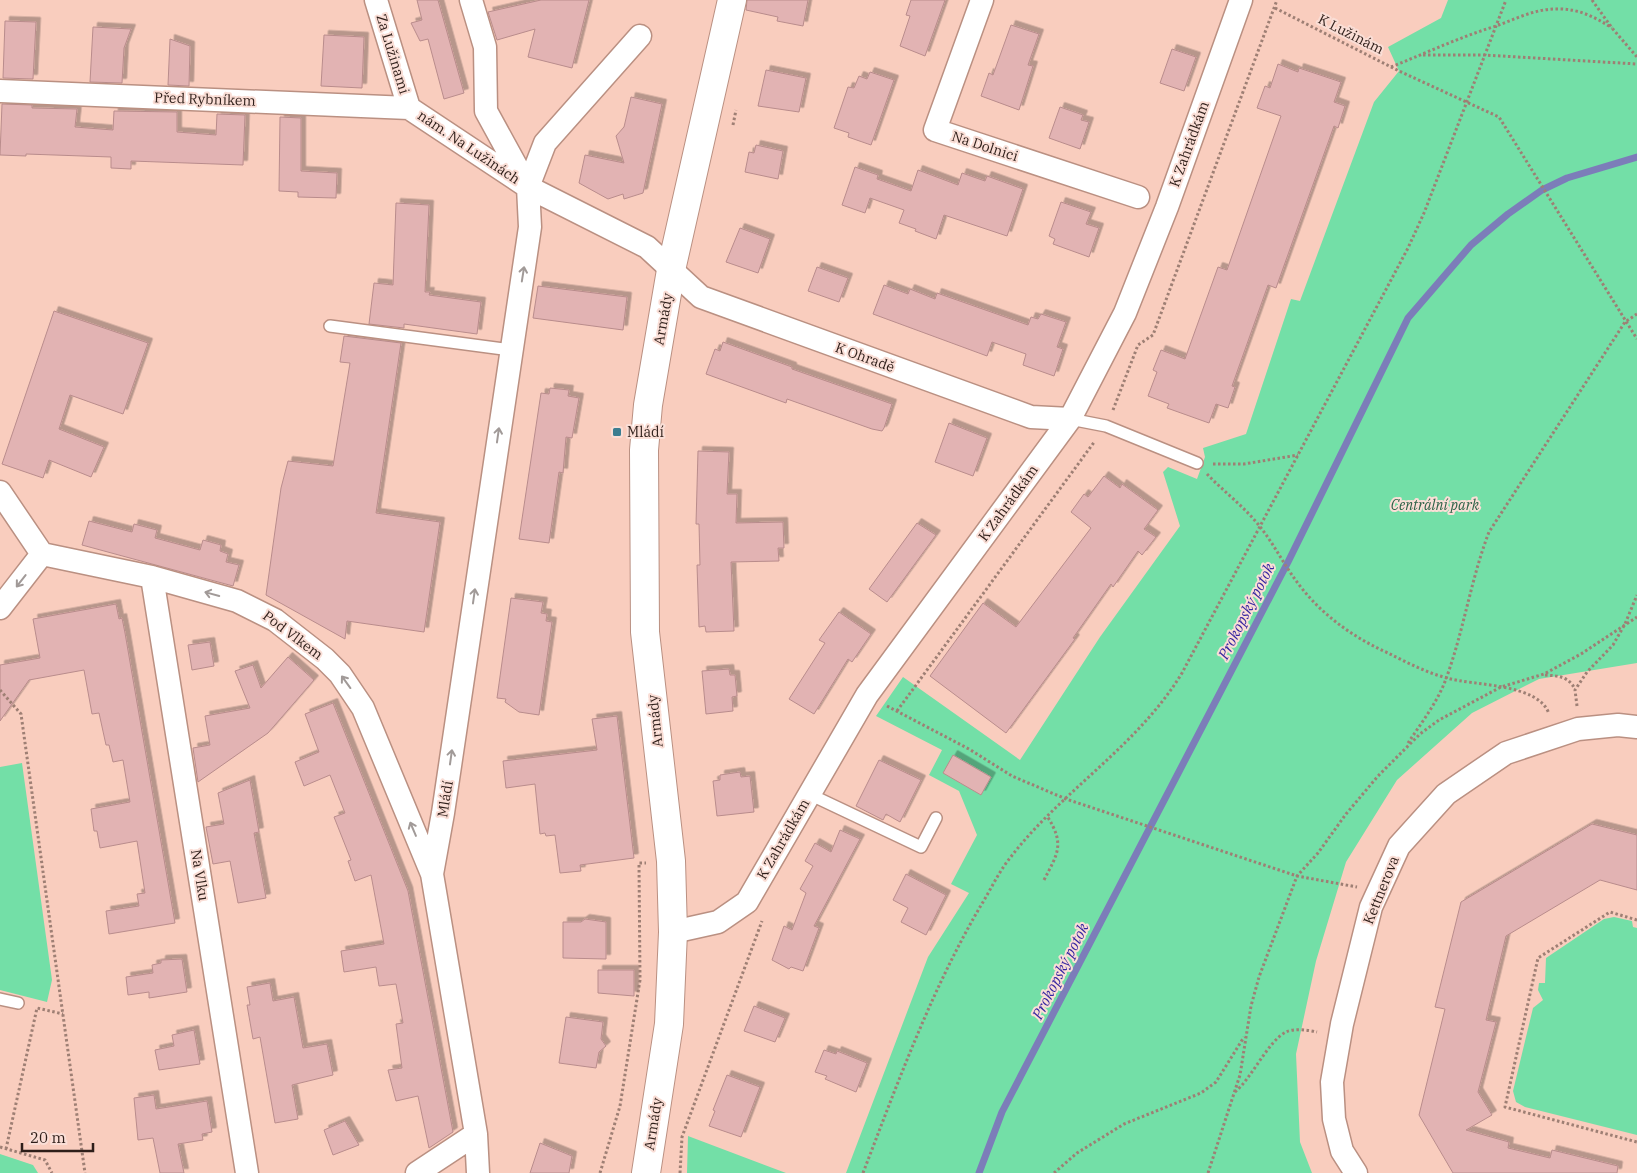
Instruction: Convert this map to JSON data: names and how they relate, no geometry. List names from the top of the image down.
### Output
{
  "streets": {
    "street": [
      "Za Lužinami",
      "Před Rybníkem",
      "K Zahrádkám",
      "Na Dolnici",
      "nám. Na Lužinách",
      "Armády",
      "K Ohradě",
      "Pod Vlkem",
      "Mládí",
      "Na Vlku",
      "Kettnerova"
    ],
    "path": ["K Lužinám"]
  },
  "crossings": [
    ["Za Lužinami", "Před Rybníkem"],
    ["Za Lužinami", "nám. Na Lužinách"],
    ["Před Rybníkem", "nám. Na Lužinách"],
    ["K Zahrádkám", "Armády"],
    ["K Zahrádkám", "K Ohradě"],
    ["nám. Na Lužinách", "Mládí"],
    ["Armády", "K Ohradě"],
    ["Pod Vlkem", "Mládí"],
    ["Pod Vlkem", "Na Vlku"]
  ],
  "one_way": ["Pod Vlkem", "Mládí"],
  "water": ["Prokopský potok"],
  "parks": ["Centrální park"],
  "places": {
    "transit": ["Mládí"]
  },
  "scale_bar": "20 m"
}
